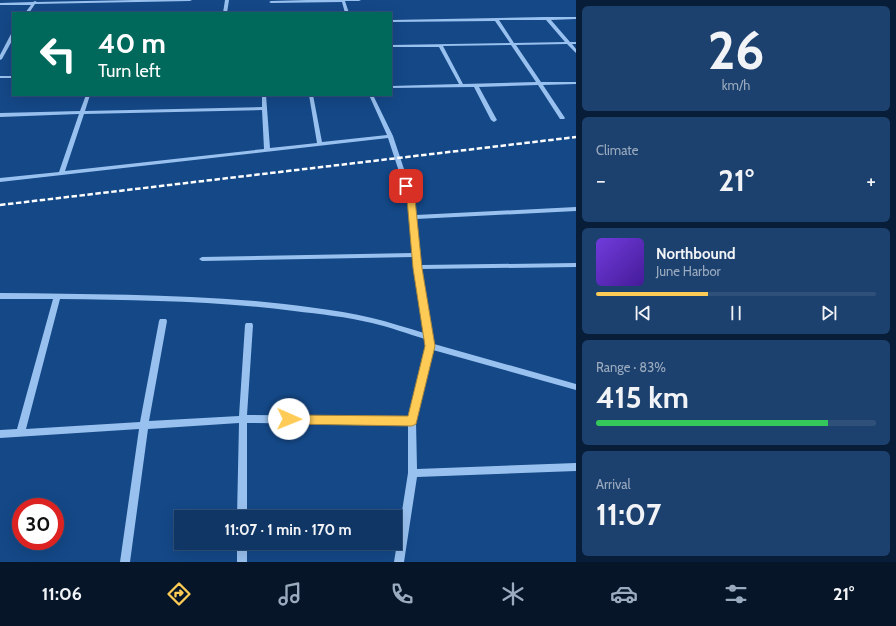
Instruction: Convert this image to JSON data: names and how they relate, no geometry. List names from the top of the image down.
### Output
{
  "page": {
    "tile": [
      ["26", "km/h"],
      "Climate",
      ["Range · 83%", "415 km"],
      ["Arrival", "11:07"]
    ],
    "turn": ["40 m", "Turn left"],
    "heat": ["−", "21°", "+"],
    "song": ["Northbound", "June Harbor"],
    "limit": "30",
    "trip": "11:07 · 1 min · 170 m",
    "tabs": ["11:06", "21°"]
  }
}
